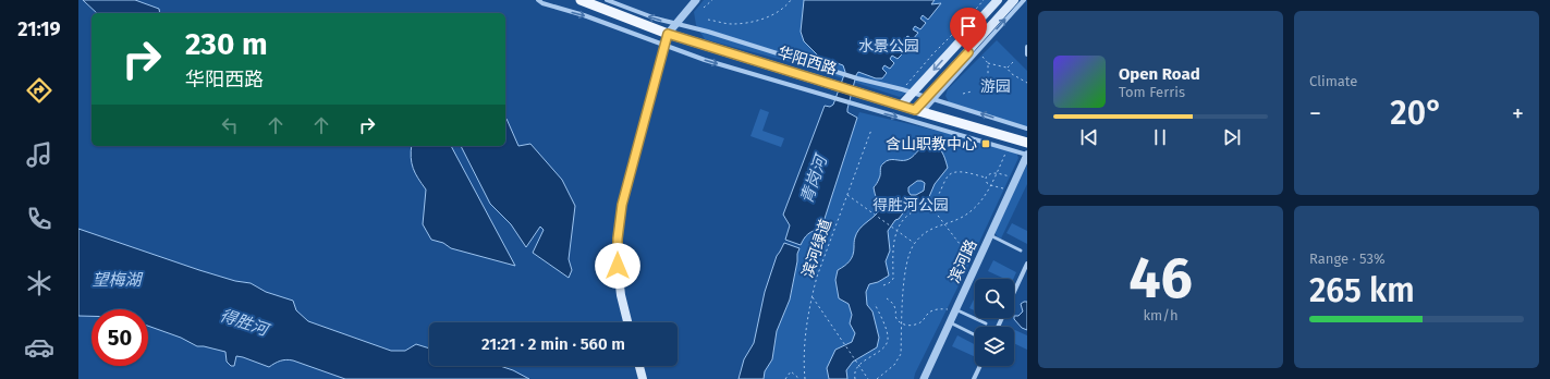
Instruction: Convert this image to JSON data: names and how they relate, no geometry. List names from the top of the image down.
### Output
{
  "streets": {
    "main road": ["华阳西路"],
    "street": ["滨河路"],
    "path": ["滨河绿道"]
  },
  "water": ["青岗河", "望梅湖", "得胜河"],
  "parks": ["水景公园", "游园", "得胜河公园"],
  "places": {
    "transit": ["含山职教中心"]
  },
  "page": {
    "tabs": "21:19",
    "tile": [
      "Climate",
      ["46", "km/h"],
      ["Range · 53%", "265 km"]
    ],
    "turn": ["230 m", "华阳西路"],
    "song": ["Open Road", "Tom Ferris"],
    "heat": ["−", "20°", "+"],
    "limit": "50",
    "trip": "21:21 · 2 min · 560 m"
  }
}
